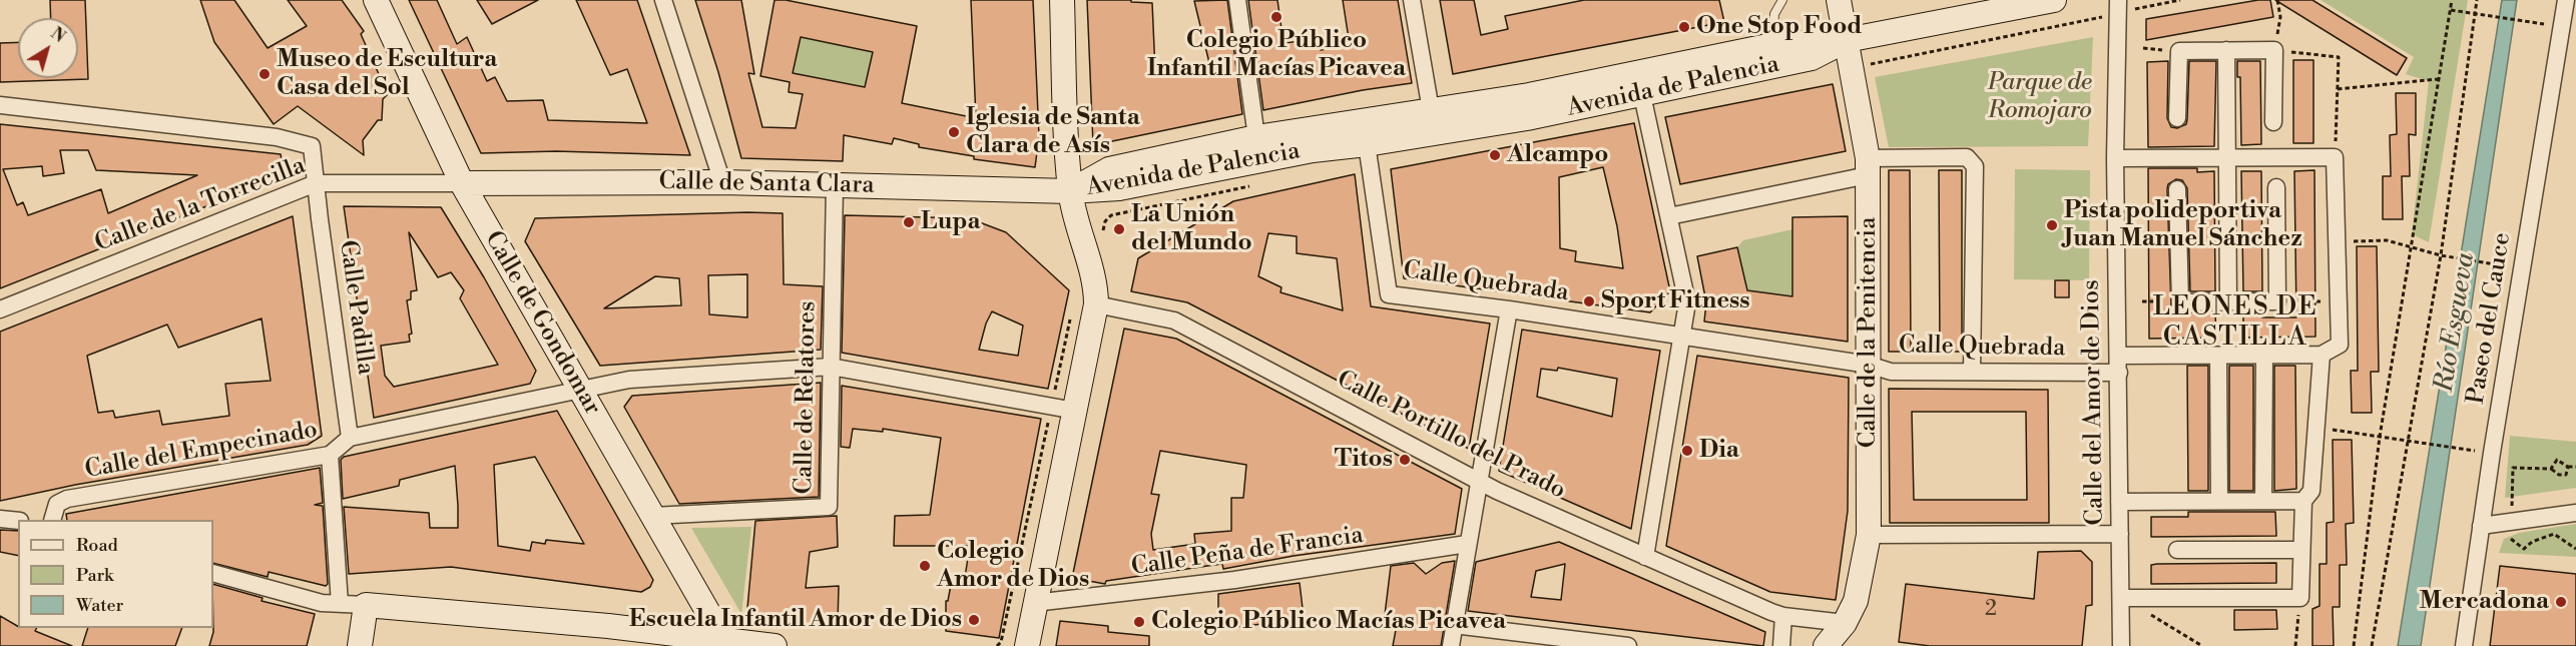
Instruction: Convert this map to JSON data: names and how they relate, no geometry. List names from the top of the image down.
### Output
{
  "streets": {
    "main road": [
      "Avenida de Palencia",
      "Calle de Santa Clara",
      "Calle de Gondomar",
      "Calle de la Penitencia"
    ],
    "street": [
      "Calle de la Torrecilla",
      "Calle Quebrada",
      "Calle Padilla",
      "Paseo del Cauce",
      "Calle de Relatores",
      "Calle del Amor de Dios",
      "Calle Portillo del Prado",
      "Calle del Empecinado",
      "Calle Peña de Francia"
    ]
  },
  "crossings": [
    ["Avenida de Palencia", "Calle de Santa Clara"],
    ["Avenida de Palencia", "Calle Quebrada"],
    ["Avenida de Palencia", "Calle de la Penitencia"],
    ["Calle de Santa Clara", "Calle de la Torrecilla"],
    ["Calle de Santa Clara", "Calle de Gondomar"],
    ["Calle de Santa Clara", "Calle de Relatores"],
    ["Calle de la Torrecilla", "Calle Padilla"],
    ["Calle de la Torrecilla", "Calle de Gondomar"],
    ["Calle Quebrada", "Calle de la Penitencia"],
    ["Calle Quebrada", "Calle del Amor de Dios"],
    ["Calle Padilla", "Calle del Empecinado"],
    ["Calle de Gondomar", "Calle de Relatores"],
    ["Calle de Gondomar", "Calle del Empecinado"],
    ["Calle de la Penitencia", "Calle Portillo del Prado"],
    ["Calle de Relatores", "Calle del Empecinado"]
  ],
  "districts": ["LEONES DE CASTILLA"],
  "water": ["Río Esgueva"],
  "parks": ["Parque de Romojaro"],
  "places": [
    "Colegio Público Infantil Macías Picavea",
    "One Stop Food",
    "Museo de Escultura Casa del Sol",
    "Iglesia de Santa Clara de Asís",
    "Alcampo",
    "Lupa",
    "Pista polideportiva Juan Manuel Sánchez",
    "La Unión del Mundo",
    "Sport Fitness",
    "Dia",
    "Titos",
    "Colegio Amor de Dios",
    "Mercadona",
    "Escuela Infantil Amor de Dios",
    "Colegio Público Macías Picavea"
  ],
  "house_numbers": ["2"],
  "legend": ["Road", "Park", "Water"],
  "north": "top right"
}
